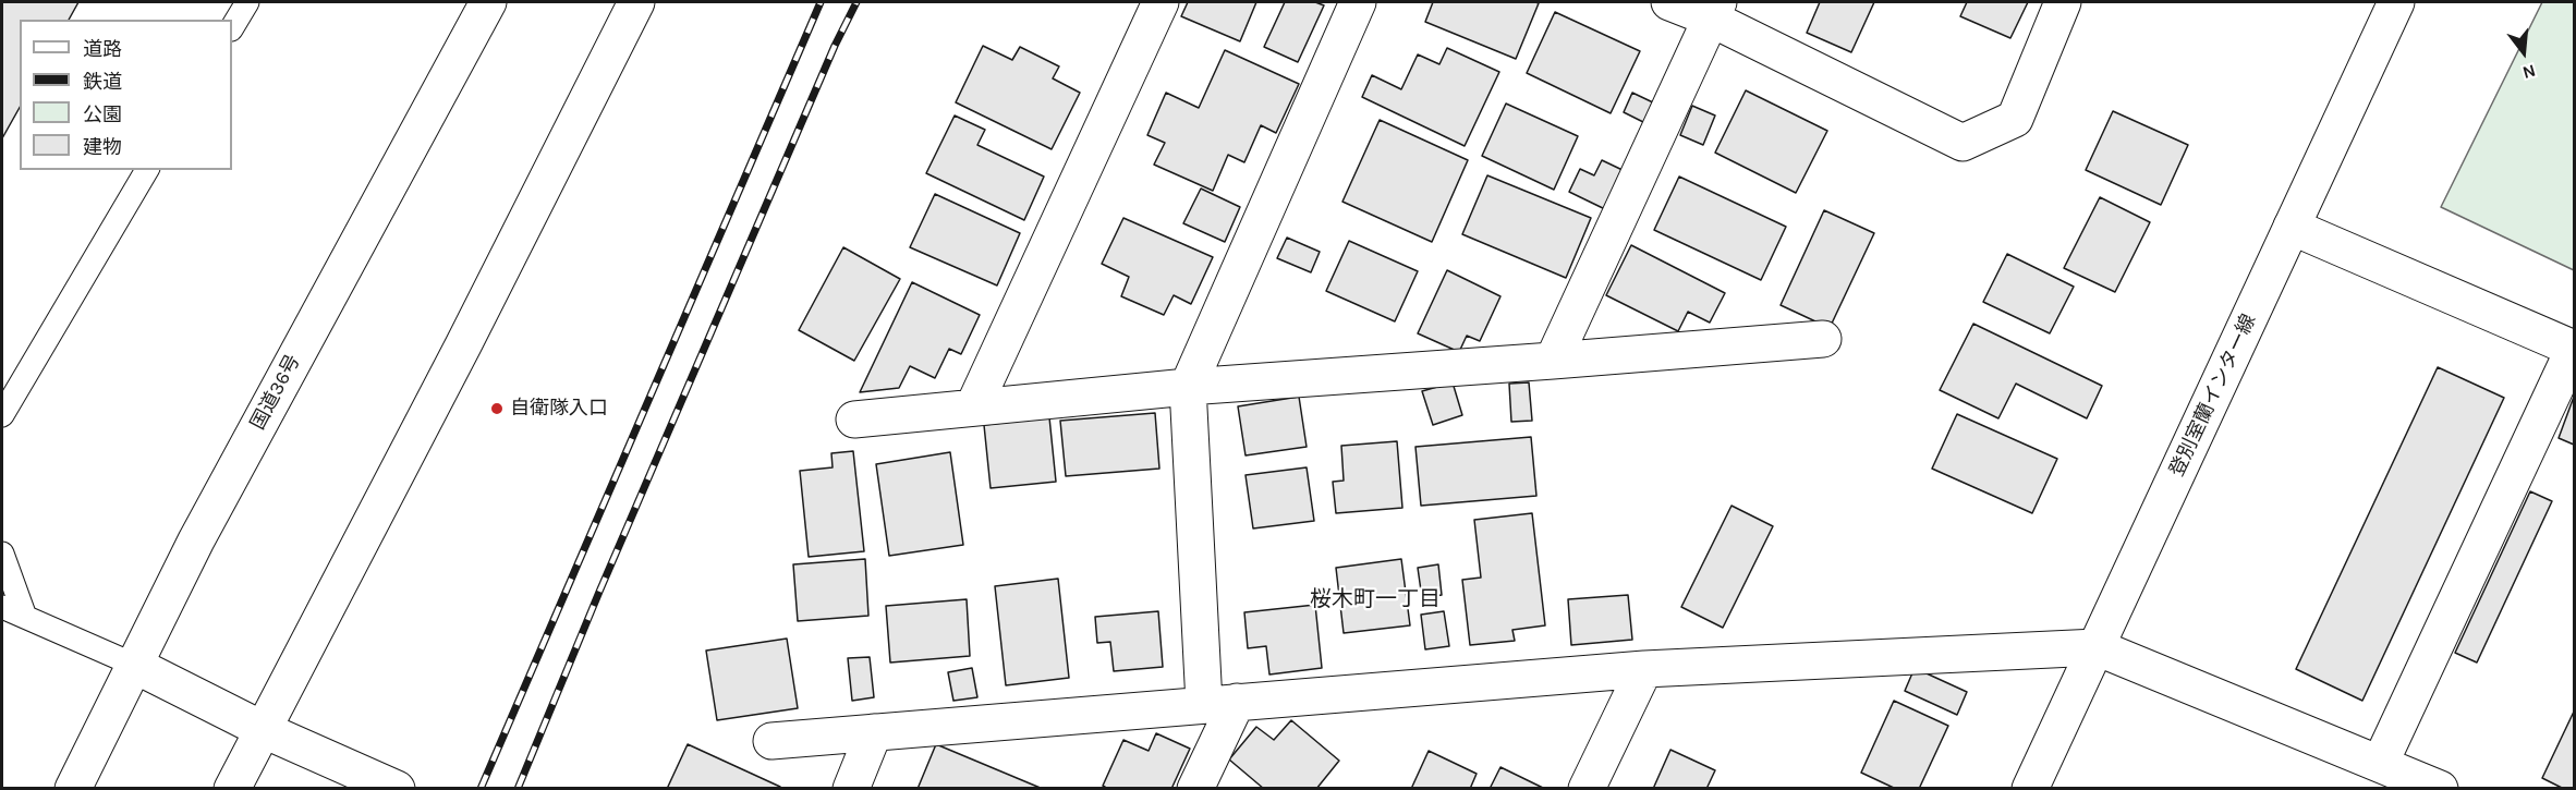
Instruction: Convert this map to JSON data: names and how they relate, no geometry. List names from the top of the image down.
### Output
{
  "streets": {
    "main road": ["国道36号", "登別室蘭インター線"]
  },
  "districts": ["桜木町一丁目"],
  "places": ["自衛隊入口"],
  "legend": [
    "道路",
    "鉄道",
    "公園",
    "建物"
  ],
  "north": "bottom"
}
